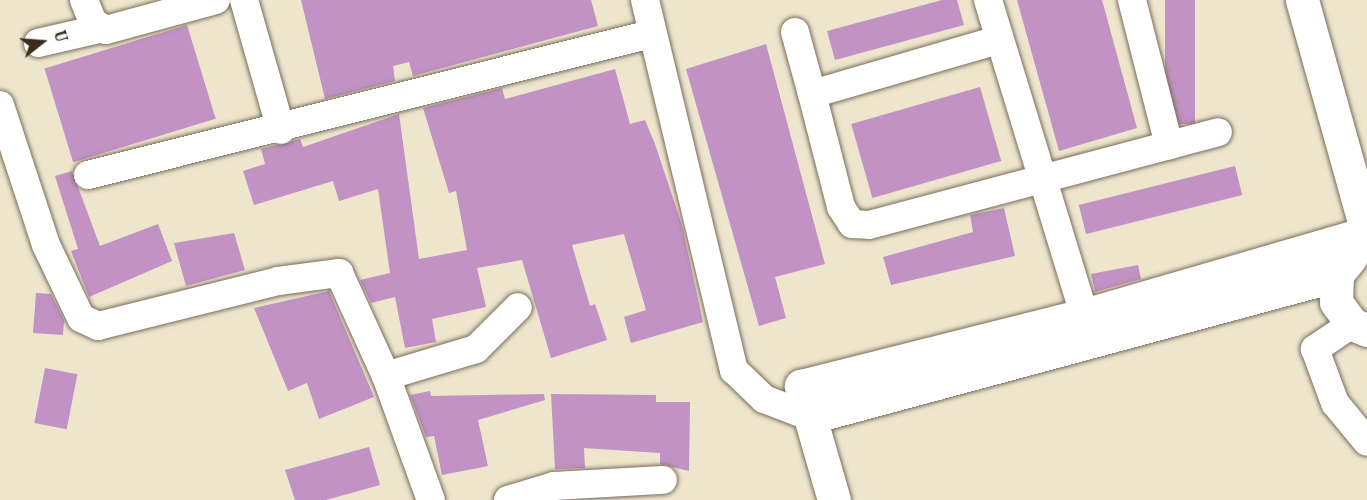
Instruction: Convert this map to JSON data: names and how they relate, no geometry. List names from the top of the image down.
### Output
{
  "north": "right"
}
